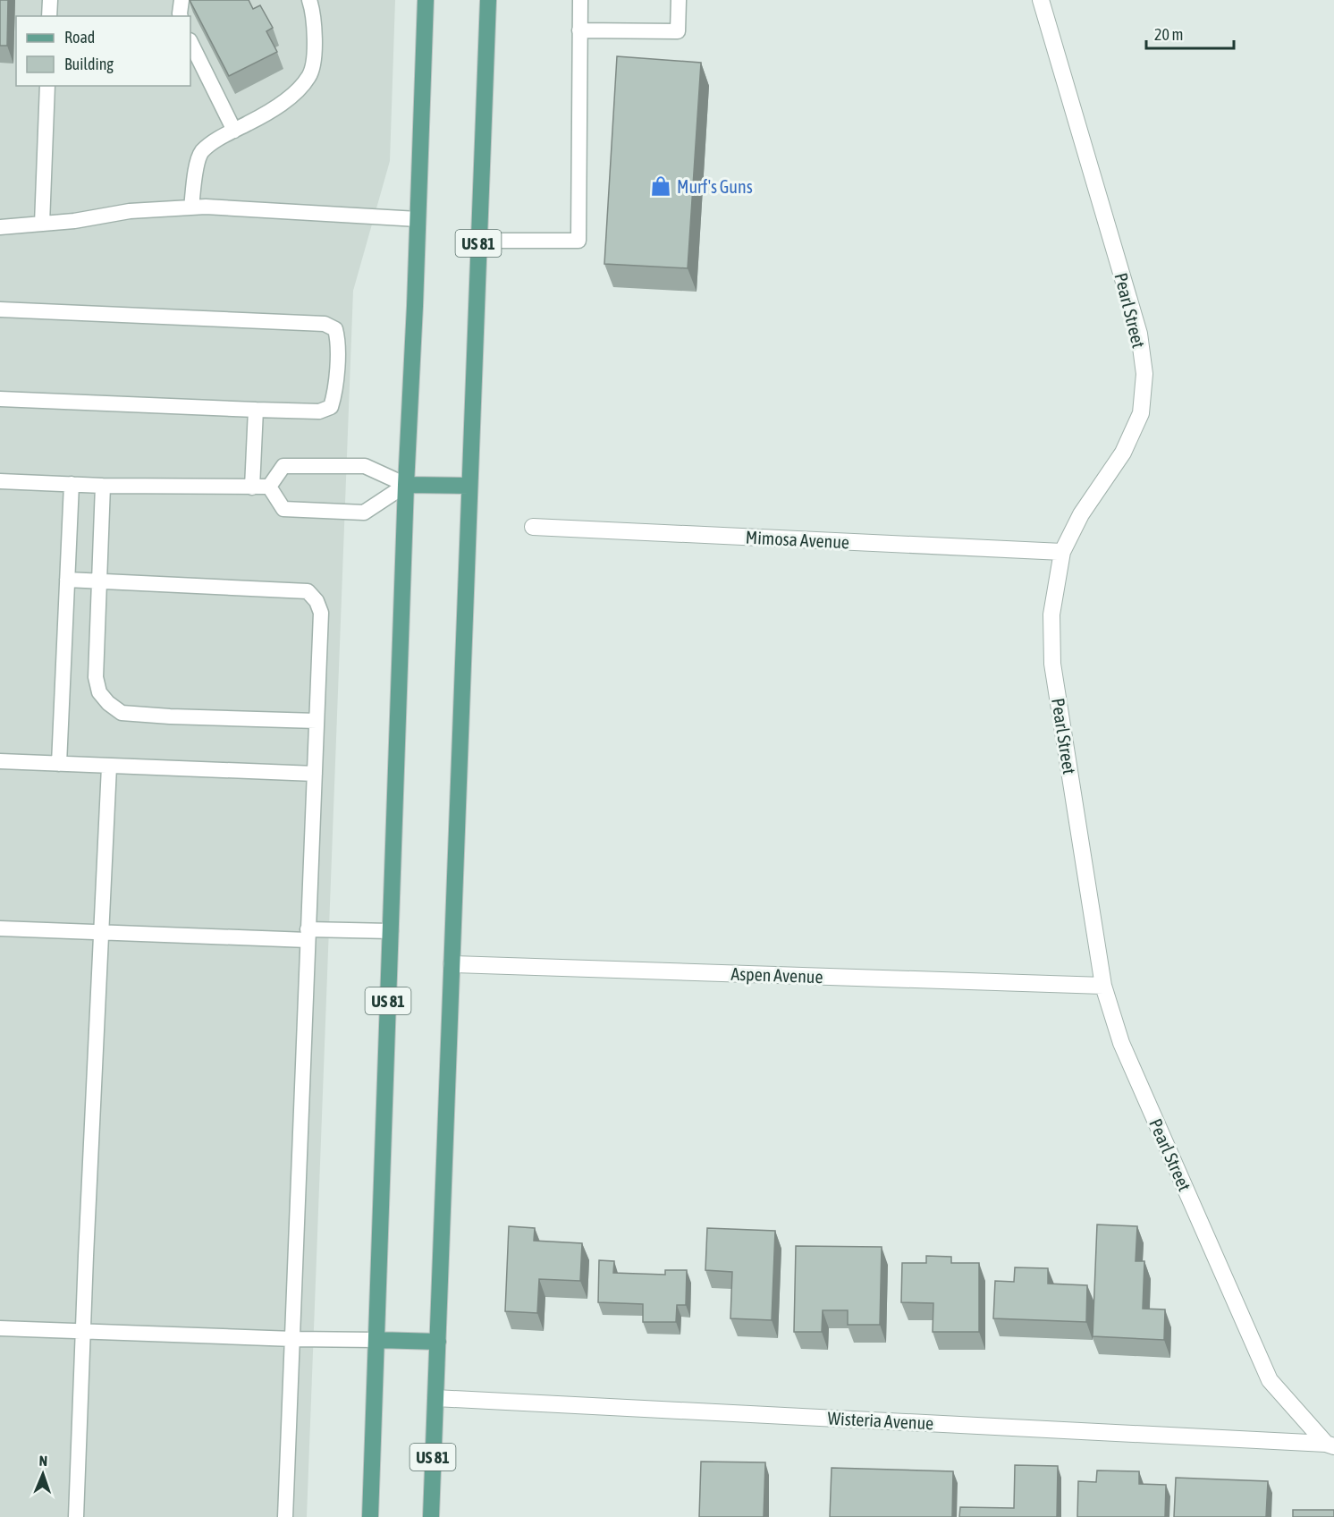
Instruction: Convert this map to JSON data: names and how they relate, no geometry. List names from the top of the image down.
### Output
{
  "streets": {
    "main road": ["US 81"],
    "street": [
      "Pearl Street",
      "Mimosa Avenue",
      "Aspen Avenue",
      "Wisteria Avenue"
    ]
  },
  "crossings": [
    ["US 81", "Aspen Avenue"],
    ["US 81", "Wisteria Avenue"],
    ["Pearl Street", "Mimosa Avenue"],
    ["Pearl Street", "Aspen Avenue"],
    ["Pearl Street", "Wisteria Avenue"]
  ],
  "places": {
    "shop": ["Murf's Guns"]
  },
  "legend": ["Road", "Building"],
  "scale_bar": "20 m",
  "north": "top"
}
